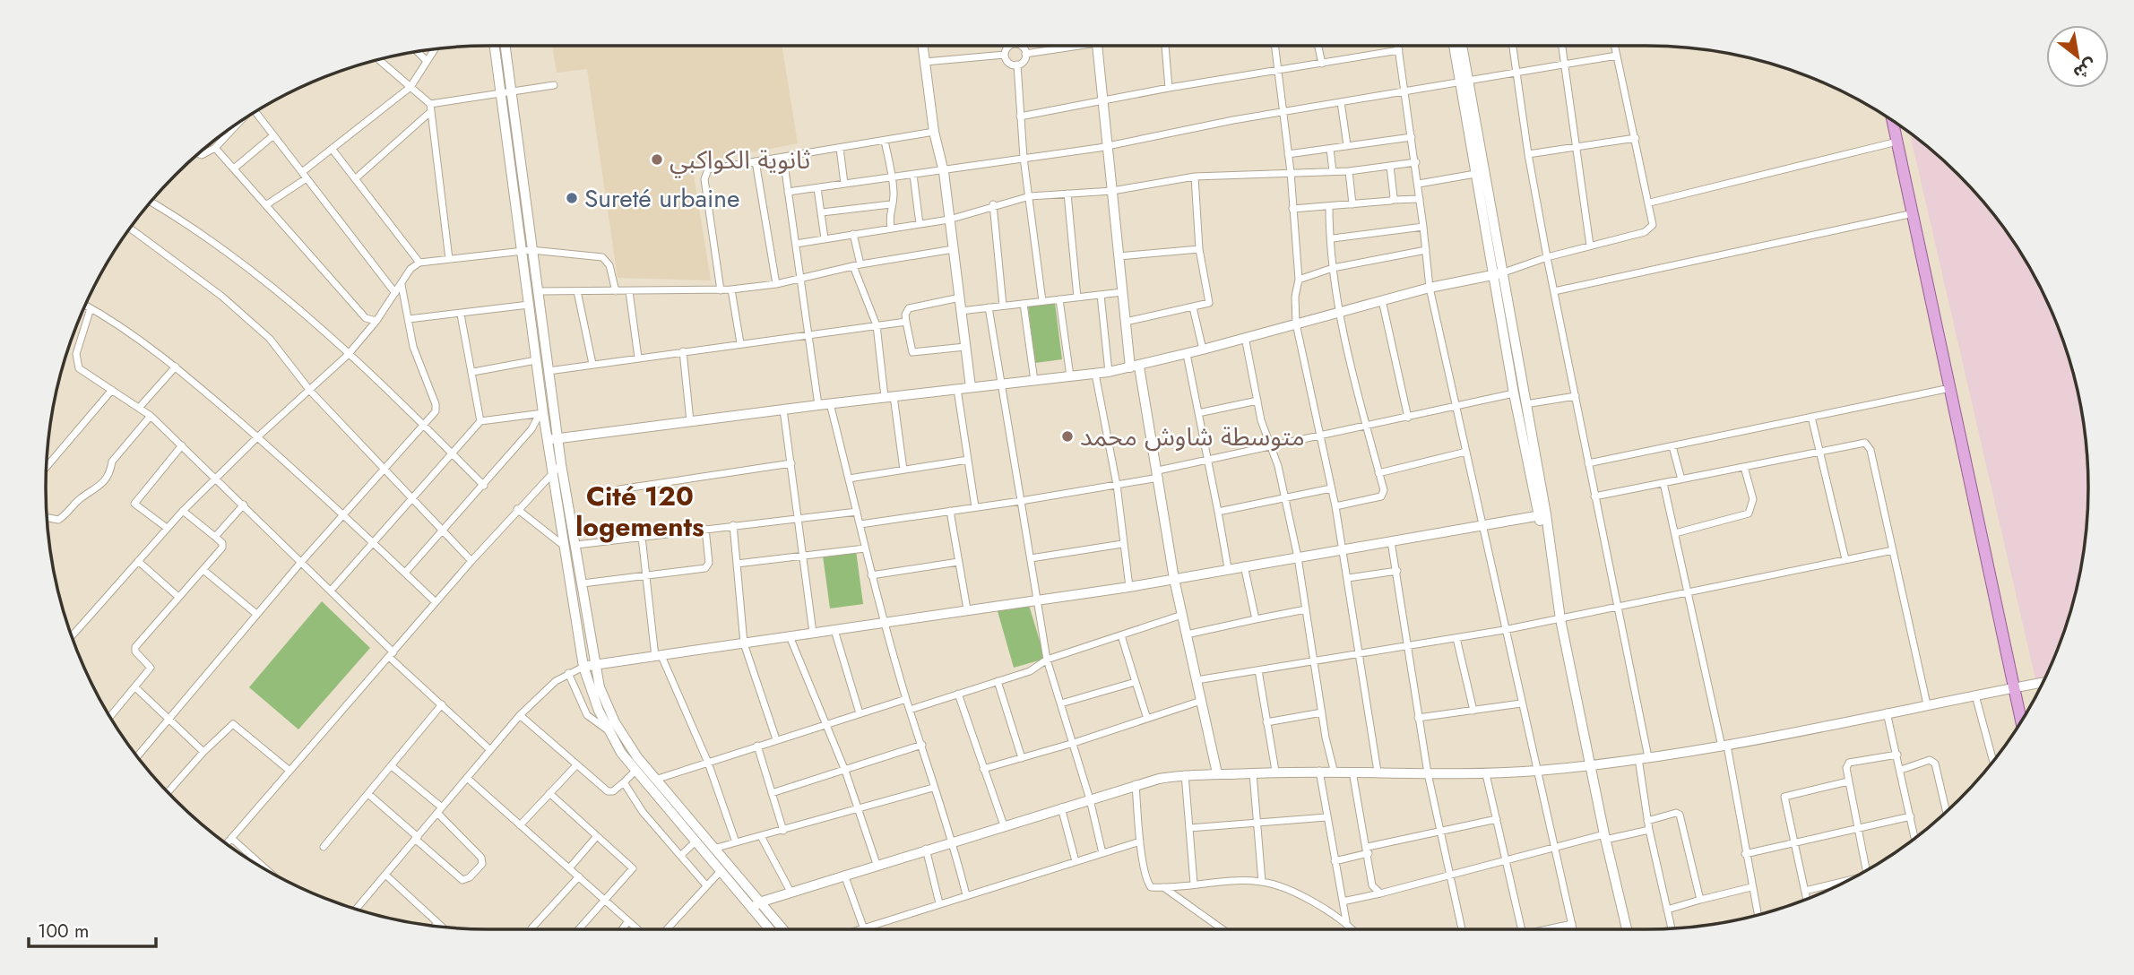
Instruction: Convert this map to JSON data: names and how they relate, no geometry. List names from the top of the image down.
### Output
{
  "districts": ["Cité 120 logements"],
  "places": ["ثانوية الكواكبي", "Sureté urbaine", "متوسطة شاوش محمد"],
  "scale_bar": "100 m",
  "north": "bottom right"
}
